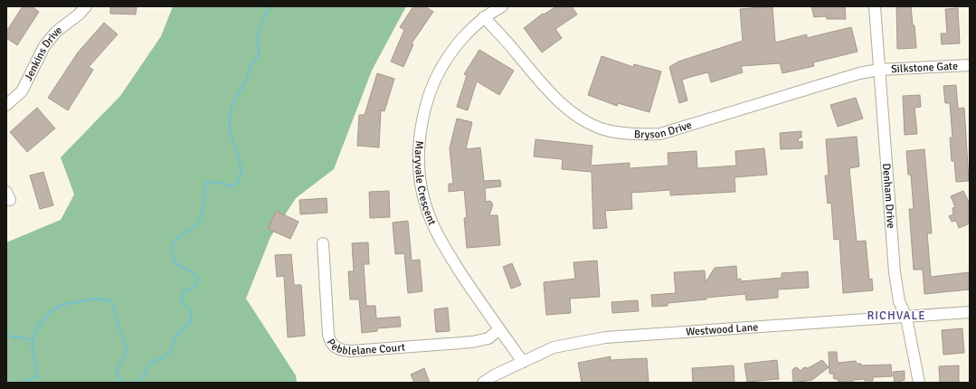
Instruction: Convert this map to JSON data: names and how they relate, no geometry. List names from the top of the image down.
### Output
{
  "streets": {
    "street": [
      "Jenkins Drive",
      "Silkstone Gate",
      "Bryson Drive",
      "Maryvale Crescent",
      "Denham Drive",
      "Westwood Lane",
      "Pebblelane Court"
    ]
  },
  "crossings": [
    ["Silkstone Gate", "Bryson Drive"],
    ["Silkstone Gate", "Denham Drive"],
    ["Bryson Drive", "Maryvale Crescent"],
    ["Bryson Drive", "Denham Drive"],
    ["Maryvale Crescent", "Westwood Lane"],
    ["Maryvale Crescent", "Pebblelane Court"],
    ["Denham Drive", "Westwood Lane"]
  ],
  "districts": ["RICHVALE"]
}
